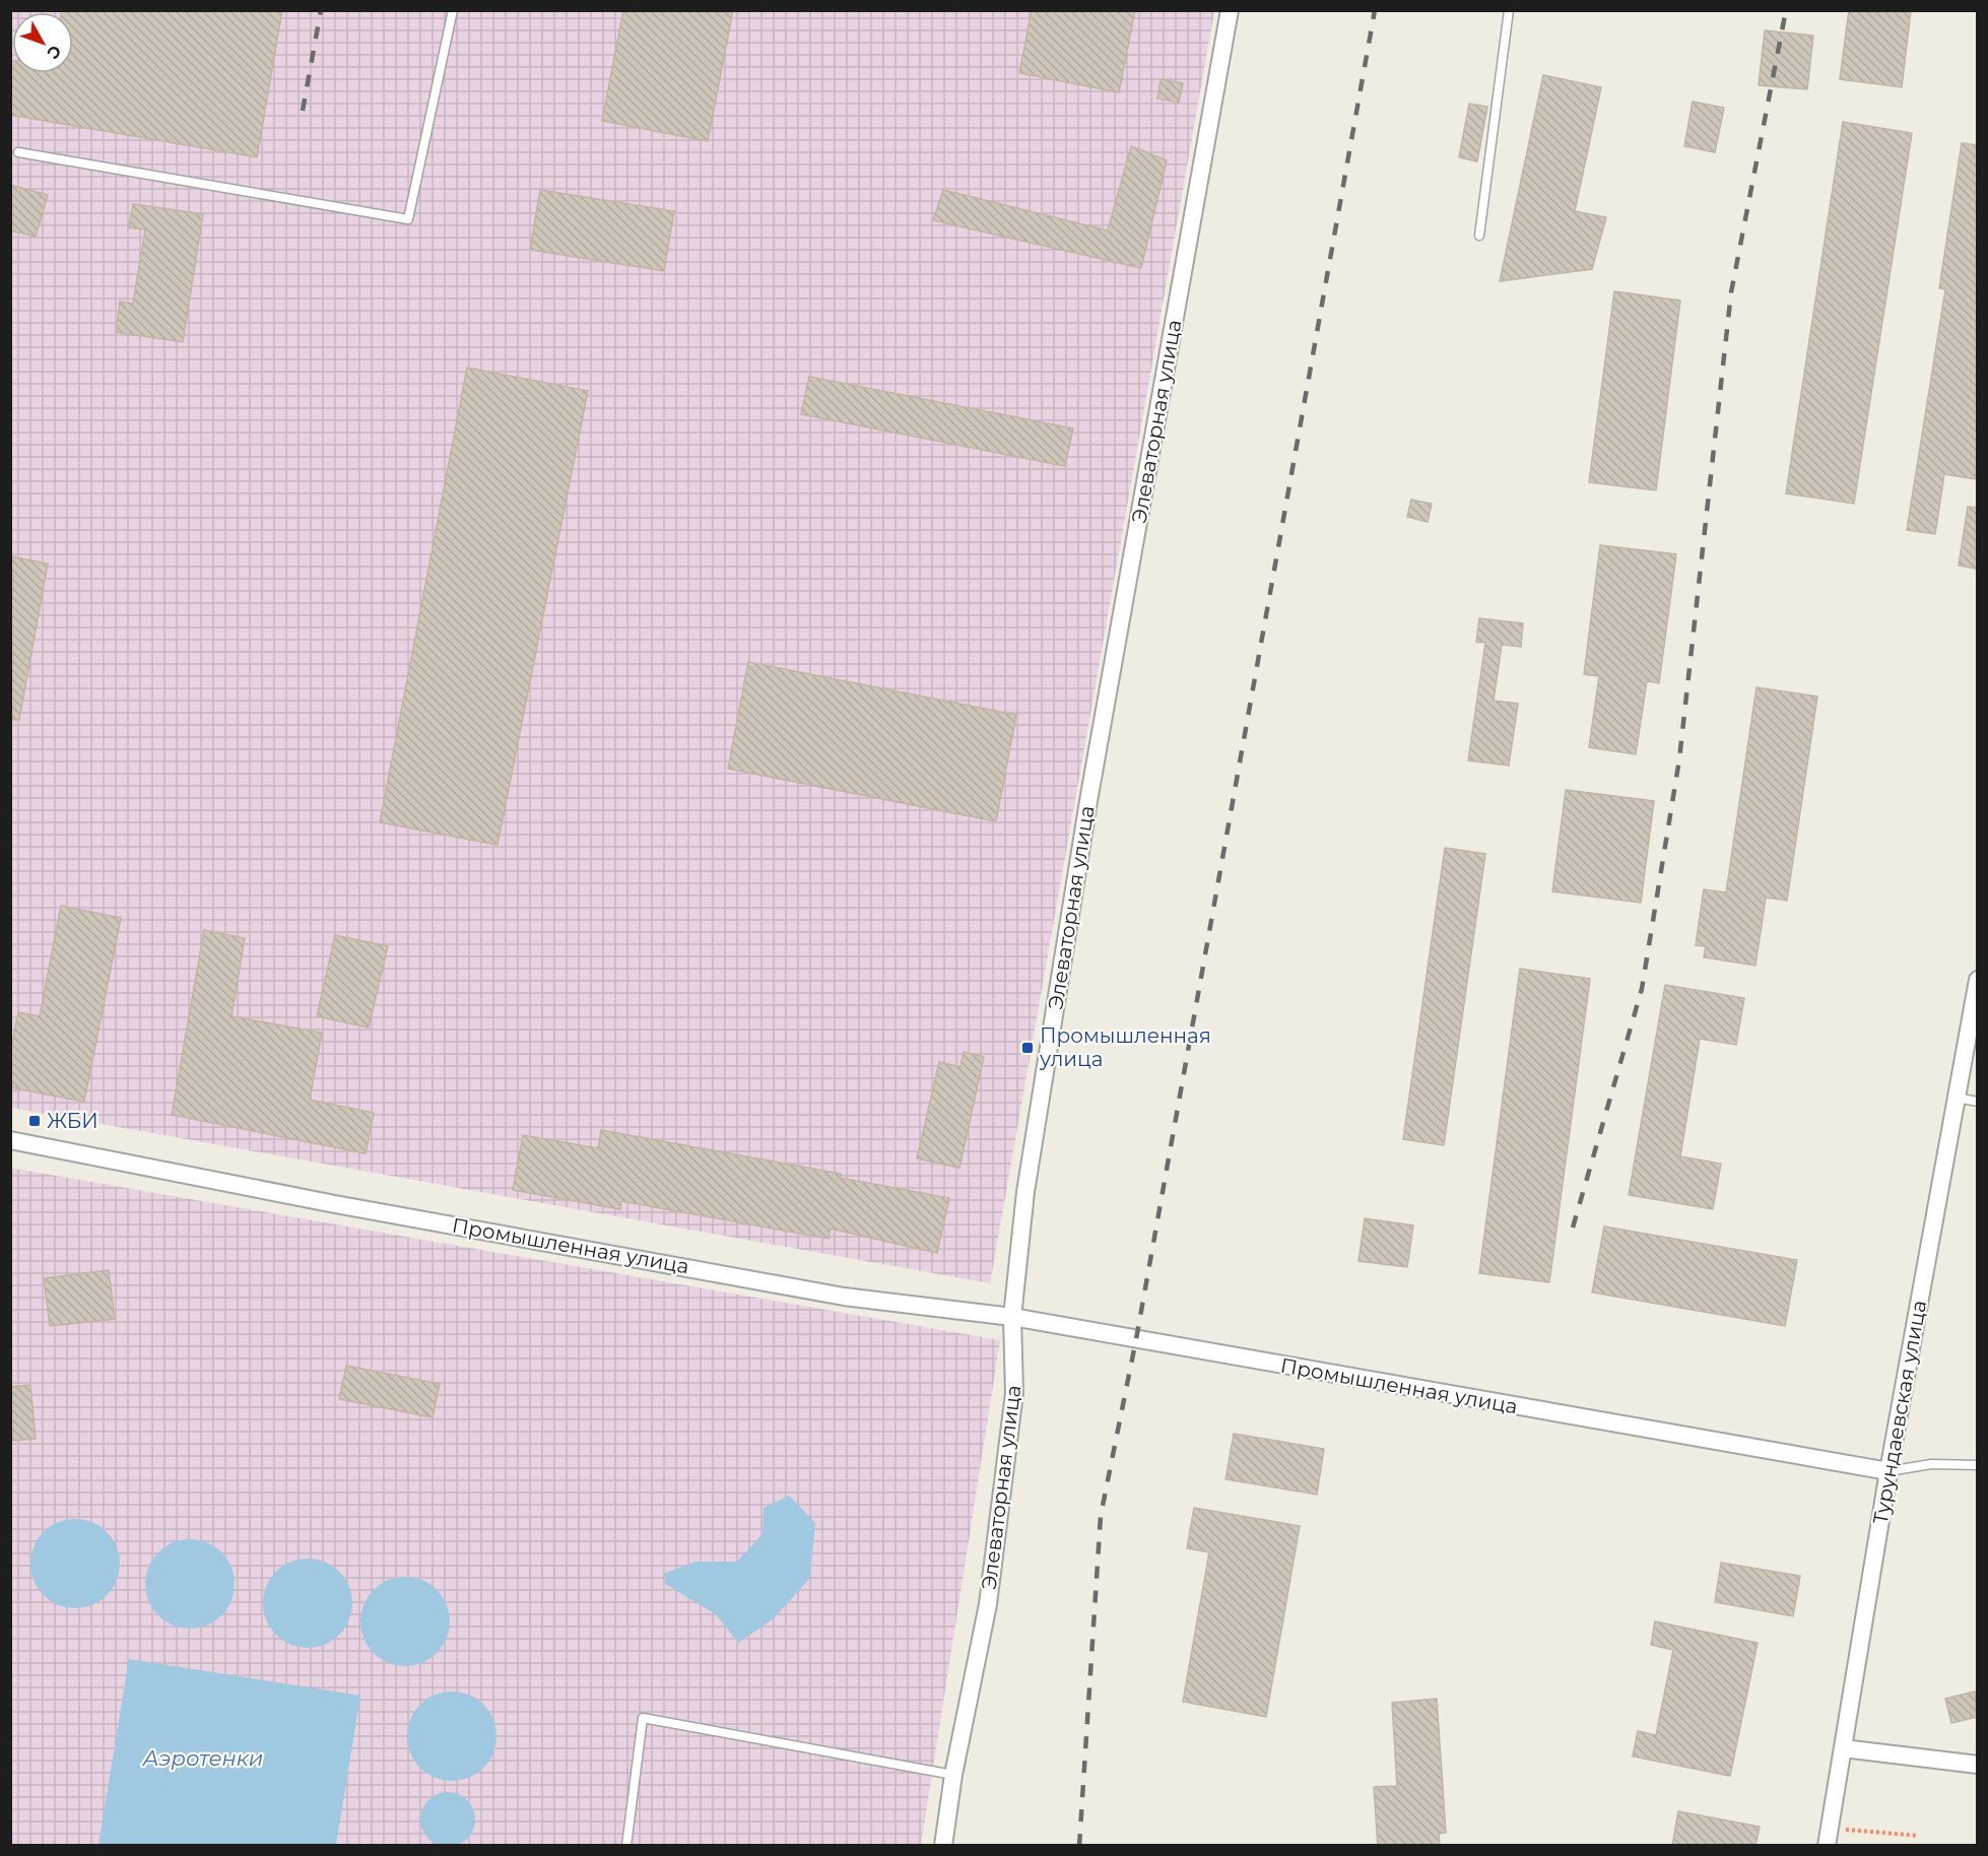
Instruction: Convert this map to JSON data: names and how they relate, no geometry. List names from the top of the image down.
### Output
{
  "streets": {
    "street": ["Элеваторная улица", "Промышленная улица", "Турундаевская улица"]
  },
  "crossings": [
    ["Элеваторная улица", "Промышленная улица"],
    ["Промышленная улица", "Турундаевская улица"]
  ],
  "water": ["Аэротенки"],
  "places": {
    "transit": ["Промышленная улица", "ЖБИ"]
  },
  "north": "bottom right"
}
